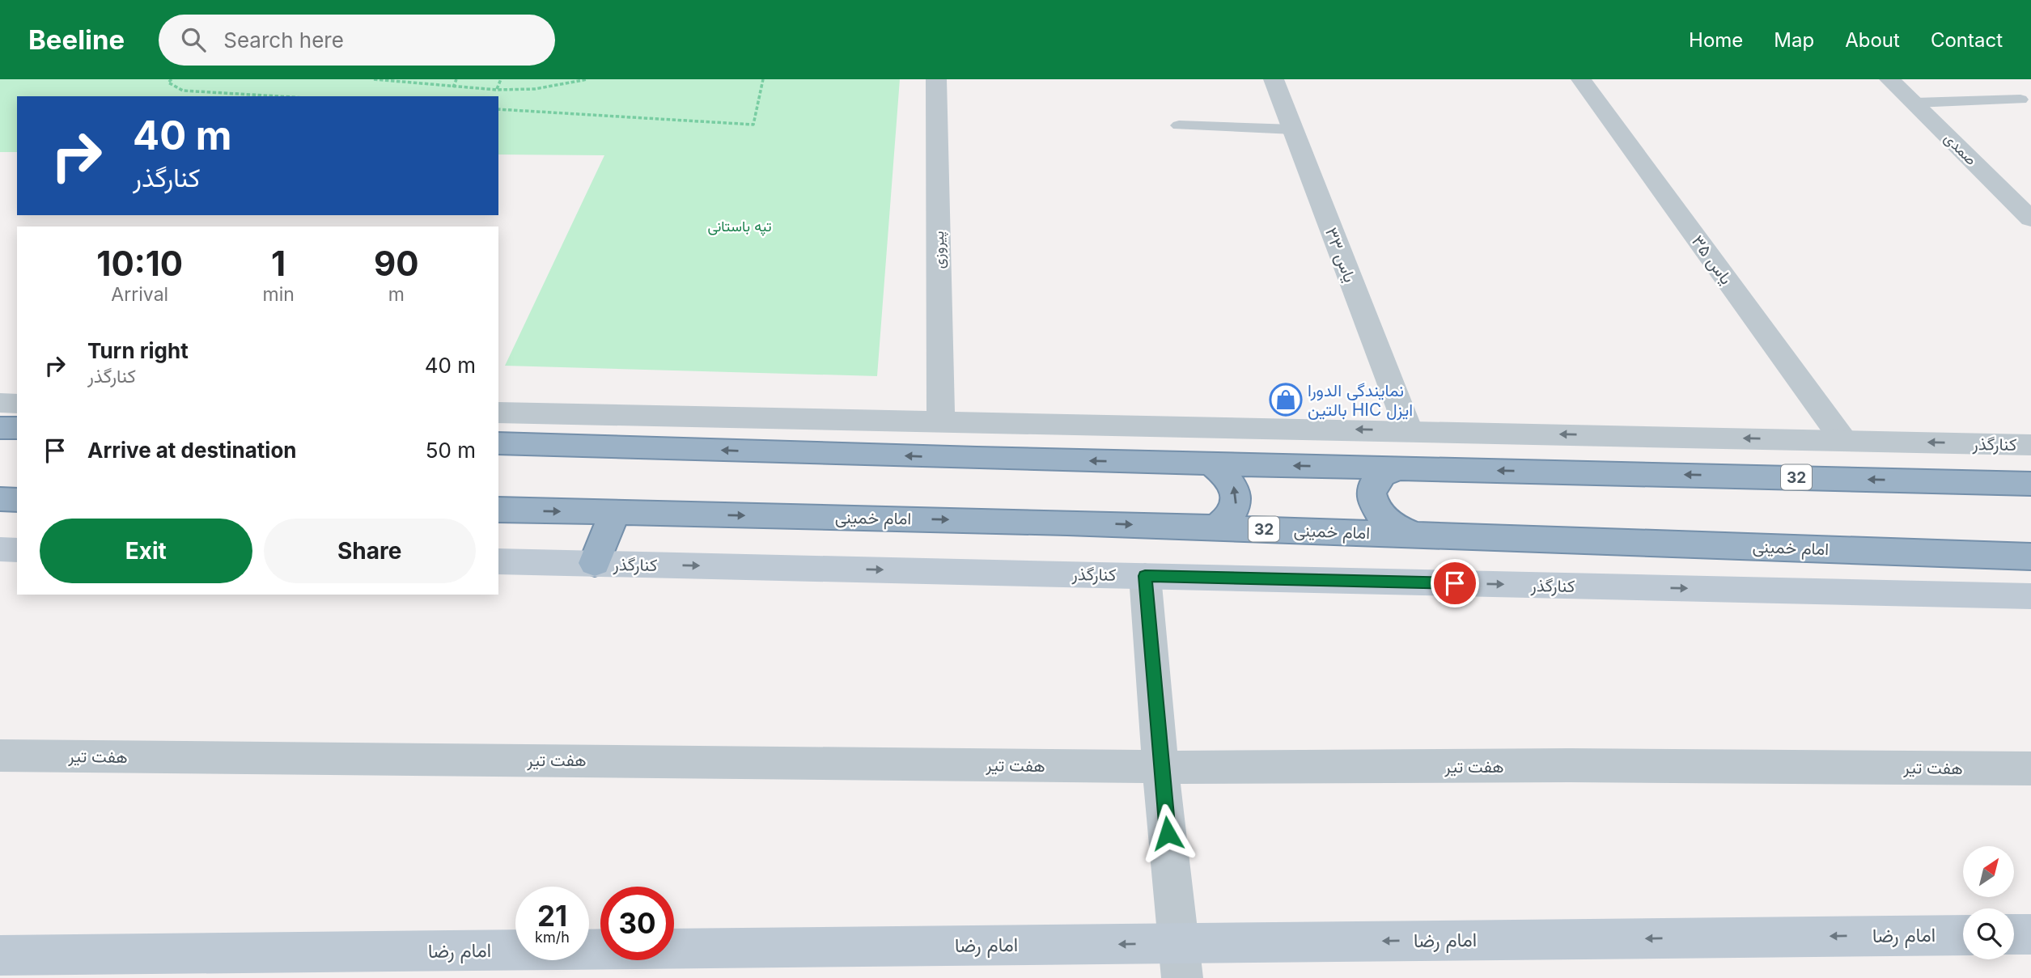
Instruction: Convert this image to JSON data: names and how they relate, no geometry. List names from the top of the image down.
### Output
{
  "streets": {
    "highway": ["32", "امام خمینی"],
    "main road": ["کنارگذر", "امام رضا"],
    "street": [
      "صمدی",
      "پیروزی",
      "یاس ۳۳",
      "یاس ۳۵",
      "هفت تیر"
    ]
  },
  "crossings": [
    ["پیروزی", "کنارگذر"],
    ["یاس ۳۳", "کنارگذر"],
    ["یاس ۳۵", "کنارگذر"]
  ],
  "one_way": ["امام رضا"],
  "parks": ["تپه باستانی"],
  "places": {
    "shop": ["نمایندگی الدورا بالتین HIC ایزل"]
  },
  "north": "top right",
  "page": {
    "header": "Beeline",
    "search": "Search here",
    "nav": [
      "Home",
      "Map",
      "About",
      "Contact"
    ],
    "turn": ["40 m", "کنارگذر"],
    "eta": [
      "10:10",
      "Arrival",
      "1",
      "min",
      "90",
      "m"
    ],
    "list": [
      {
        "name": "Turn right",
        "note": "کنارگذر",
        "value": "40 m"
      },
      {
        "name": "Arrive at destination",
        "value": "50 m"
      }
    ],
    "buttons": ["Exit", "Share"],
    "speed": "21 km/h",
    "limit": "30"
  }
}
